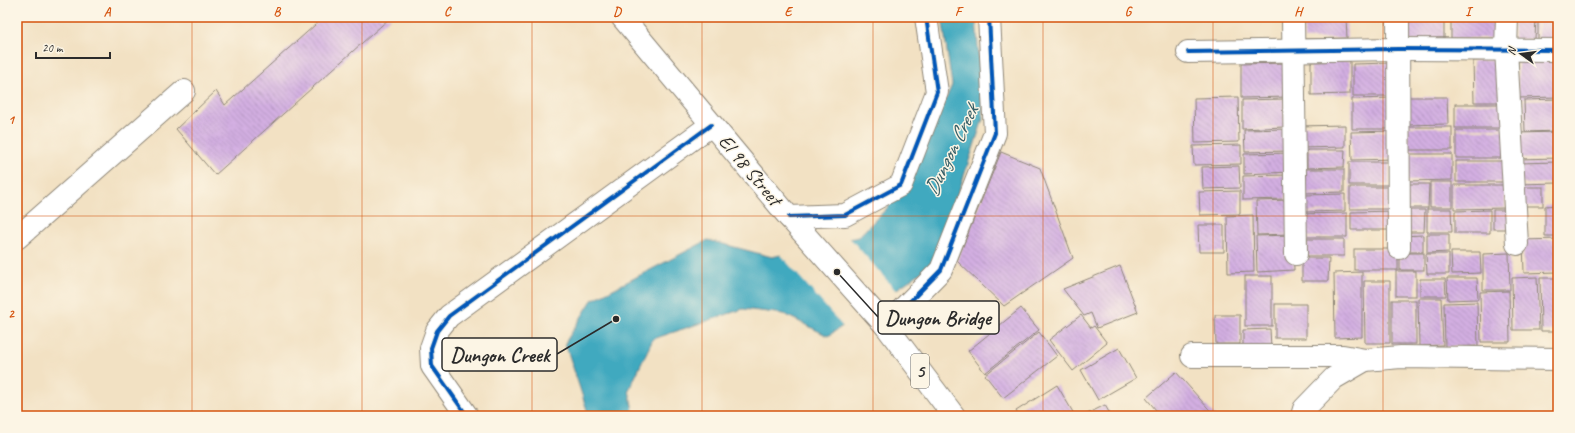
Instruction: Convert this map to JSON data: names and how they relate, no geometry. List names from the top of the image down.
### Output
{
  "streets": {
    "street": ["El 98 Street", "5"]
  },
  "water": ["Dungon Creek"],
  "places": ["Dungon Bridge", "Dungon Creek"],
  "scale_bar": "20 m",
  "north": "left",
  "grid": {
    "columns": [
      "A",
      "B",
      "C",
      "D",
      "E",
      "F",
      "G",
      "H",
      "I"
    ],
    "rows": ["1", "2"]
  }
}
